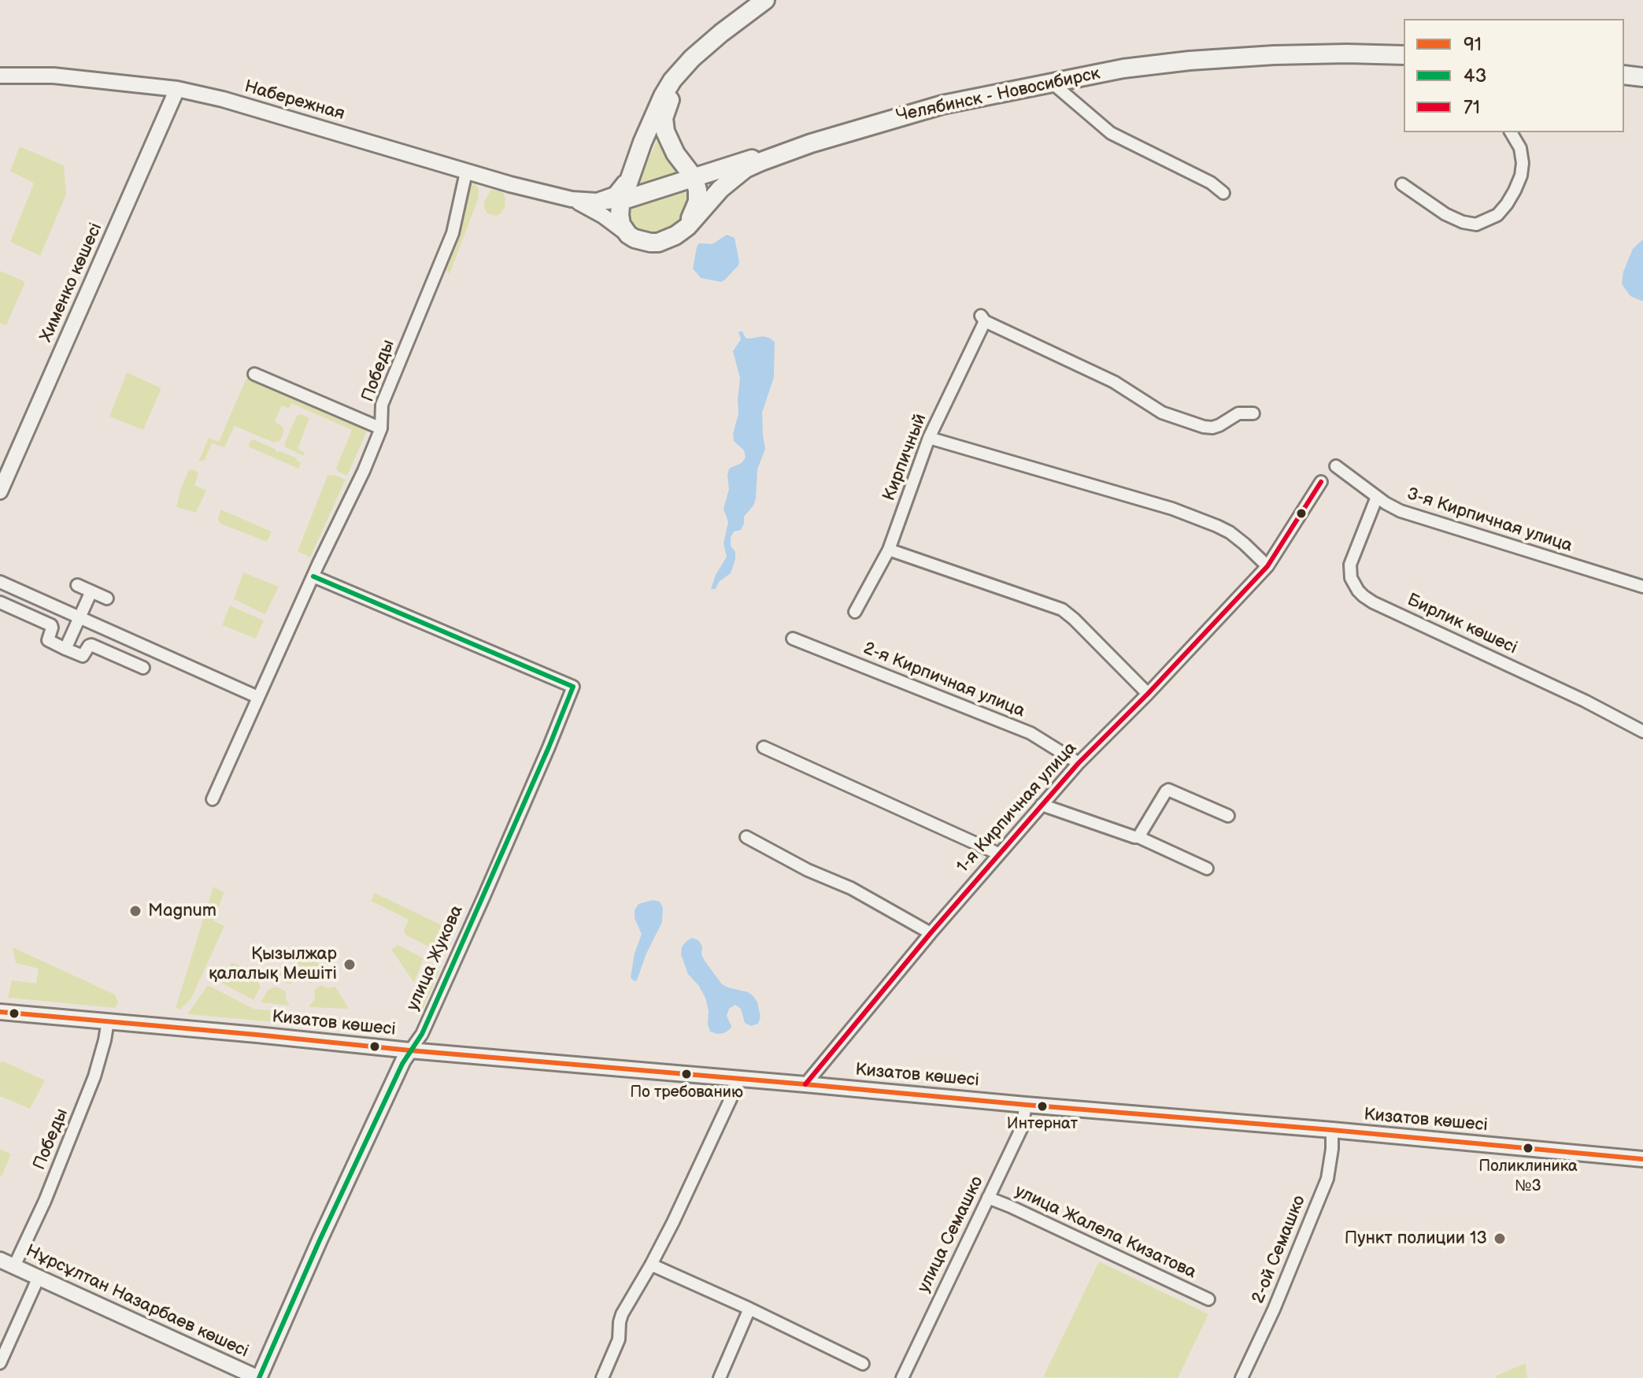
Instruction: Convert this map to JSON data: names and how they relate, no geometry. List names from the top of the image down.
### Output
{
  "streets": {
    "highway": ["Челябинск - Новосибирск"],
    "main road": [
      "Набережная",
      "Хименко көшесі",
      "улица Жукова",
      "Кизатов көшесі",
      "Нұрсұлтан Назарбаев көшесі"
    ],
    "street": [
      "Победы",
      "Кирпичный",
      "3-я Кирпичная улица",
      "Бирлик көшесі",
      "2-я Кирпичная улица",
      "1-я Кирпичная улица",
      "улица Жалела Кизатова",
      "улица Семашко",
      "2-ой Семашко"
    ]
  },
  "crossings": [
    ["Челябинск - Новосибирск", "Набережная"],
    ["Набережная", "Хименко көшесі"],
    ["Набережная", "Победы"],
    ["Победы", "улица Жукова"],
    ["Победы", "Кизатов көшесі"],
    ["Победы", "Нұрсұлтан Назарбаев көшесі"],
    ["3-я Кирпичная улица", "Бирлик көшесі"],
    ["2-я Кирпичная улица", "1-я Кирпичная улица"],
    ["1-я Кирпичная улица", "Кизатов көшесі"],
    ["улица Жукова", "Кизатов көшесі"],
    ["улица Жукова", "Нұрсұлтан Назарбаев көшесі"],
    ["Кизатов көшесі", "улица Семашко"],
    ["Кизатов көшесі", "2-ой Семашко"],
    ["улица Жалела Кизатова", "улица Семашко"]
  ],
  "places": [
    "Magnum",
    "Қызылжар қалалық Мешіті",
    "По требованию",
    "Интернат",
    "Поликлиника №3",
    "Пункт полиции 13"
  ],
  "lines": ["transit line 71", "transit line 43", "transit line 91"],
  "legend": ["91", "43", "71"]
}
